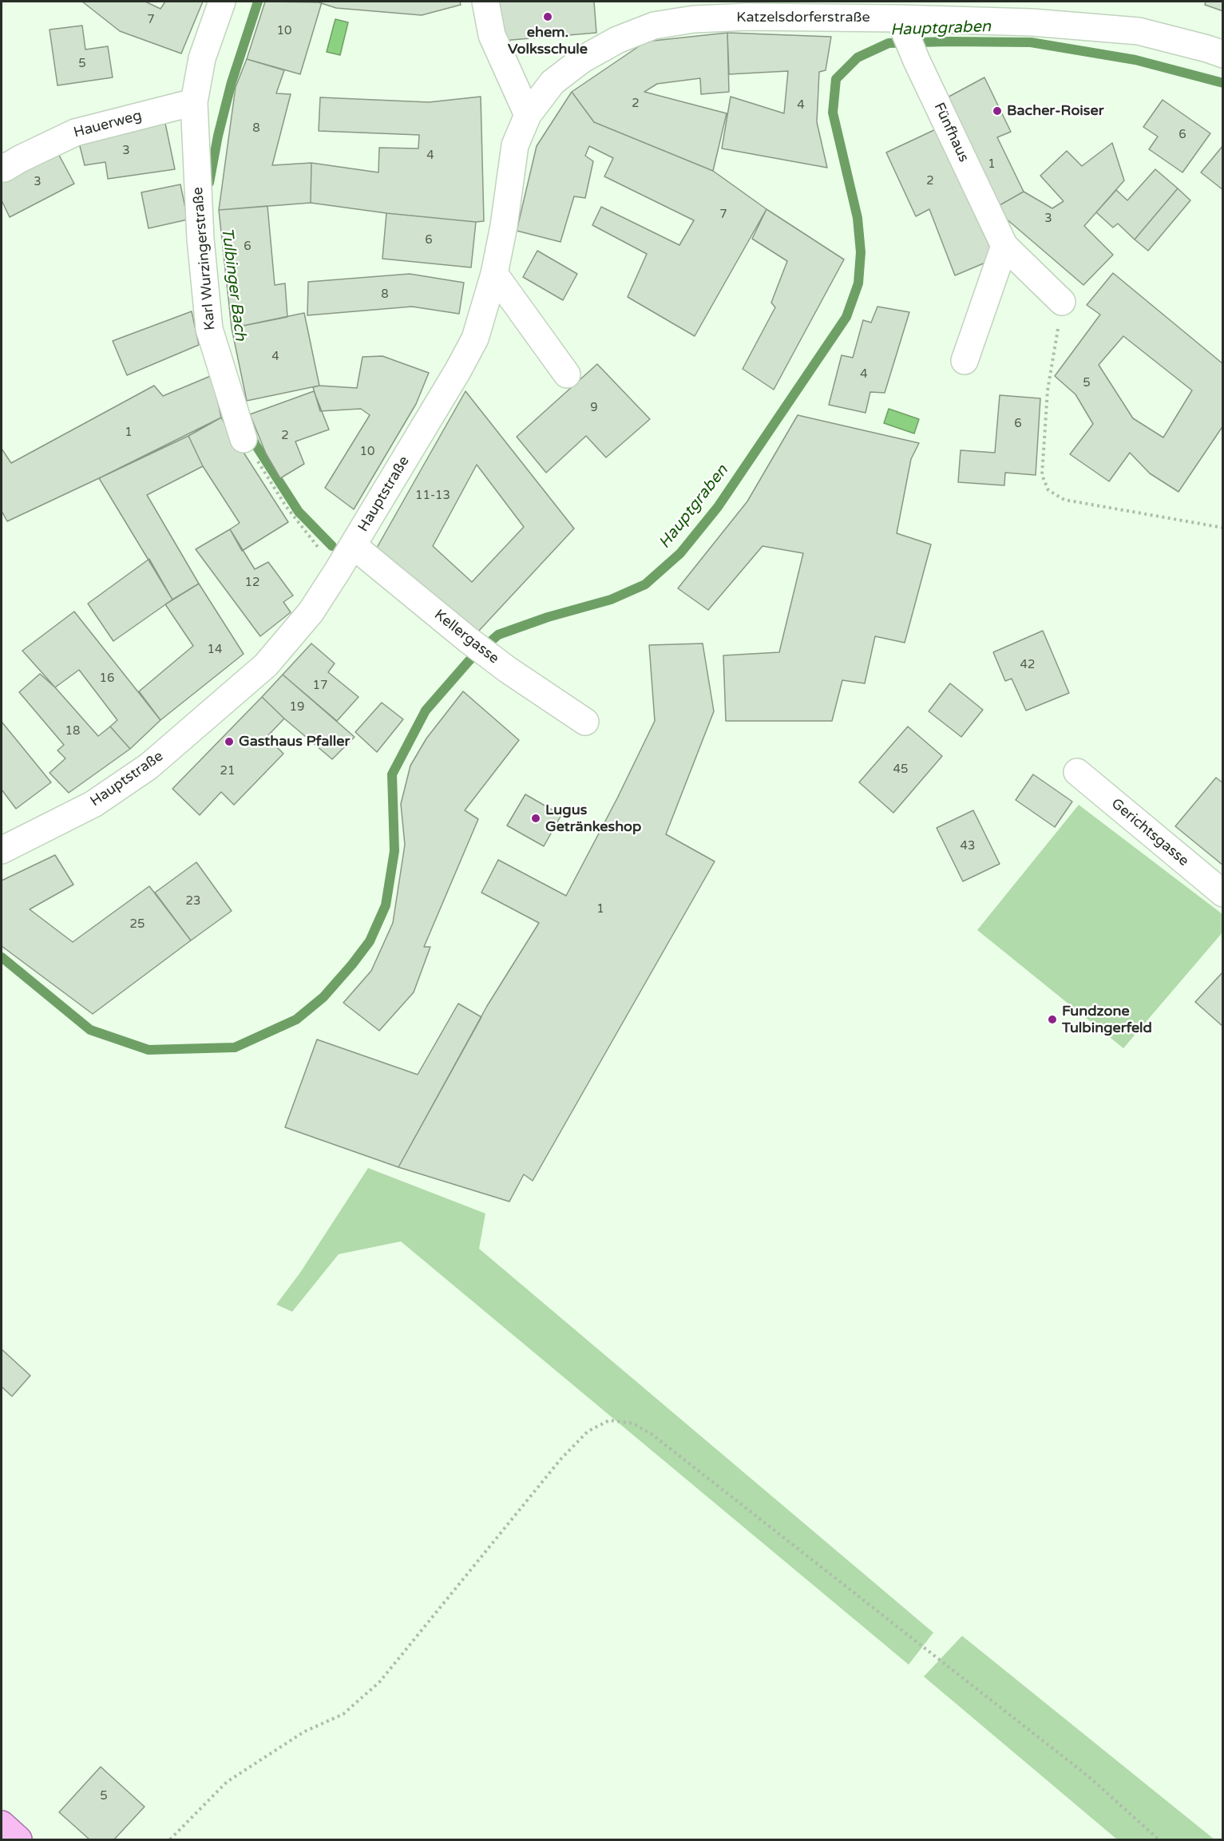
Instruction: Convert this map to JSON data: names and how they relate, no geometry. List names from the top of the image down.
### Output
{
  "streets": {
    "street": [
      "Katzelsdorferstraße",
      "Hauerweg",
      "Fünfhaus",
      "Karl Wurzingerstraße",
      "Hauptstraße",
      "Kellergasse",
      "Gerichtsgasse"
    ]
  },
  "crossings": [
    ["Katzelsdorferstraße", "Fünfhaus"],
    ["Katzelsdorferstraße", "Hauptstraße"],
    ["Hauerweg", "Karl Wurzingerstraße"],
    ["Hauptstraße", "Kellergasse"]
  ],
  "water": ["Hauptgraben", "Tulbinger Bach"],
  "places": [
    "ehem. Volksschule",
    "Bacher-Roiser",
    "Gasthaus Pfaller",
    "Lugus Getränkeshop",
    "Fundzone Tulbingerfeld"
  ],
  "house_numbers": [
    "7",
    "10",
    "5",
    "2",
    "4",
    "8",
    "6",
    "3",
    "4",
    "1",
    "2",
    "3",
    "7",
    "3",
    "6",
    "6",
    "8",
    "4",
    "4",
    "5",
    "9",
    "6",
    "1",
    "2",
    "10",
    "11-13",
    "12",
    "14",
    "42",
    "16",
    "17",
    "19",
    "18",
    "45",
    "21",
    "43",
    "23",
    "1",
    "25",
    "5"
  ]
}
